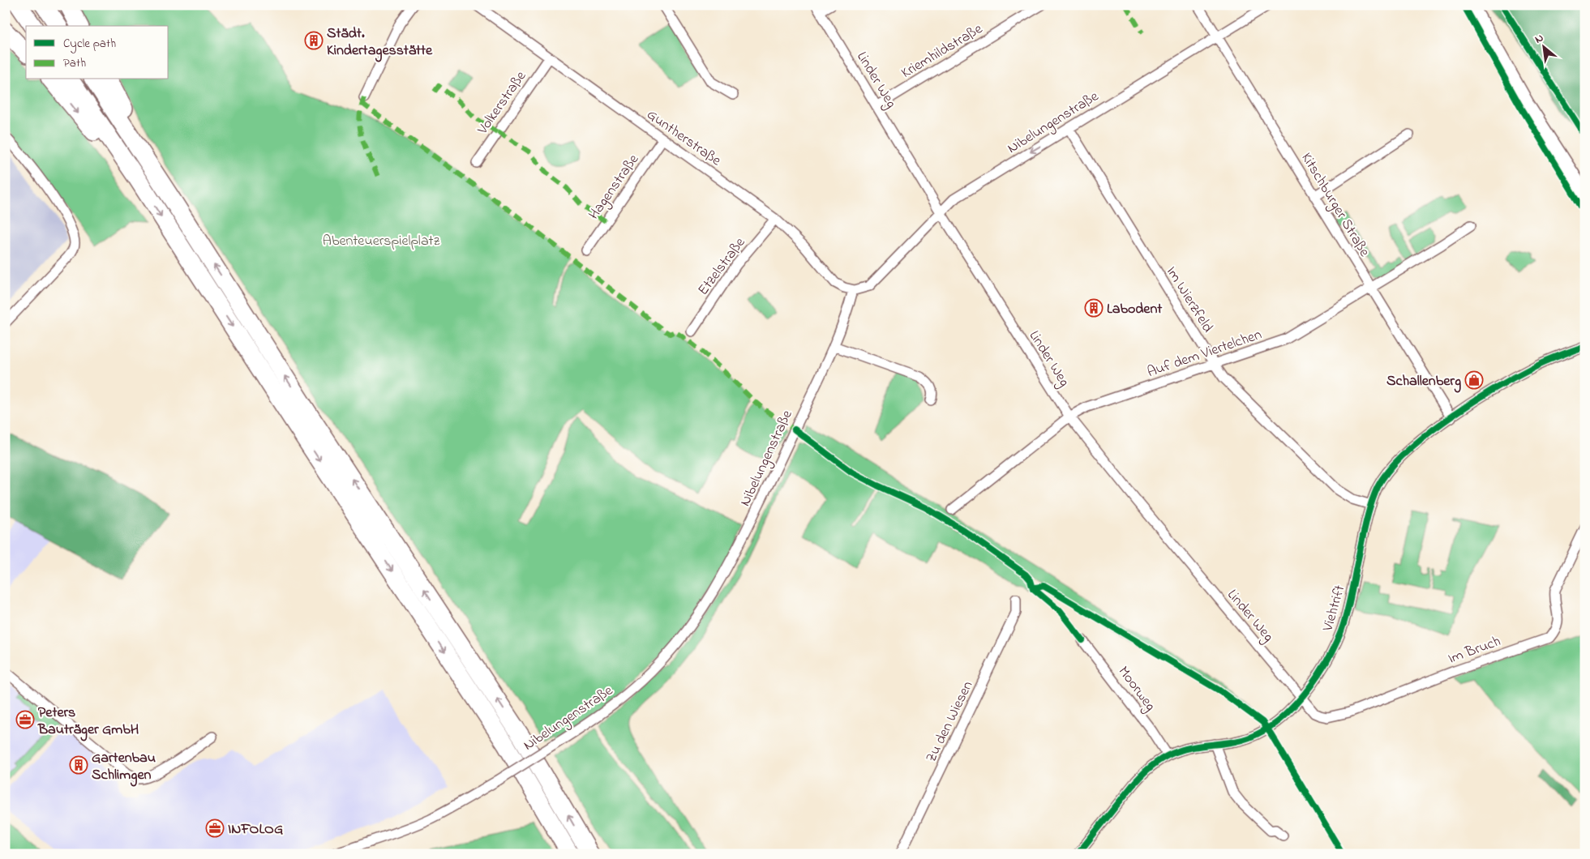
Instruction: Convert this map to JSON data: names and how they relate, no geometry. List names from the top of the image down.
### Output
{
  "streets": {
    "street": [
      "Kriemhildstraße",
      "Linder Weg",
      "Volkerstraße",
      "Nibelungenstraße",
      "Guntherstraße",
      "Hagenstraße",
      "Kitschburger Straße",
      "Etzelstraße",
      "Im Wierzfeld",
      "Auf dem Viertelchen",
      "Viehtrift",
      "Im Bruch",
      "Moorweg",
      "Zu den Wiesen"
    ]
  },
  "crossings": [
    ["Kriemhildstraße", "Linder Weg"],
    ["Linder Weg", "Nibelungenstraße"],
    ["Linder Weg", "Auf dem Viertelchen"],
    ["Linder Weg", "Viehtrift"],
    ["Linder Weg", "Im Bruch"],
    ["Volkerstraße", "Guntherstraße"],
    ["Nibelungenstraße", "Guntherstraße"],
    ["Nibelungenstraße", "Kitschburger Straße"],
    ["Nibelungenstraße", "Im Wierzfeld"],
    ["Guntherstraße", "Hagenstraße"],
    ["Guntherstraße", "Etzelstraße"],
    ["Kitschburger Straße", "Auf dem Viertelchen"],
    ["Kitschburger Straße", "Viehtrift"],
    ["Im Wierzfeld", "Auf dem Viertelchen"],
    ["Im Wierzfeld", "Viehtrift"],
    ["Viehtrift", "Im Bruch"],
    ["Viehtrift", "Moorweg"]
  ],
  "parks": ["Abenteuerspielplatz"],
  "places": {
    "building": ["Städt. Kindertagesstätte", "Labodent", "Gartenbau Schlimgen"],
    "shop": ["Schallenberg"],
    "office": ["Peters Bauträger GmbH", "INFOLOG"]
  },
  "legend": ["Cycle path", "Path"],
  "north": "top left"
}
